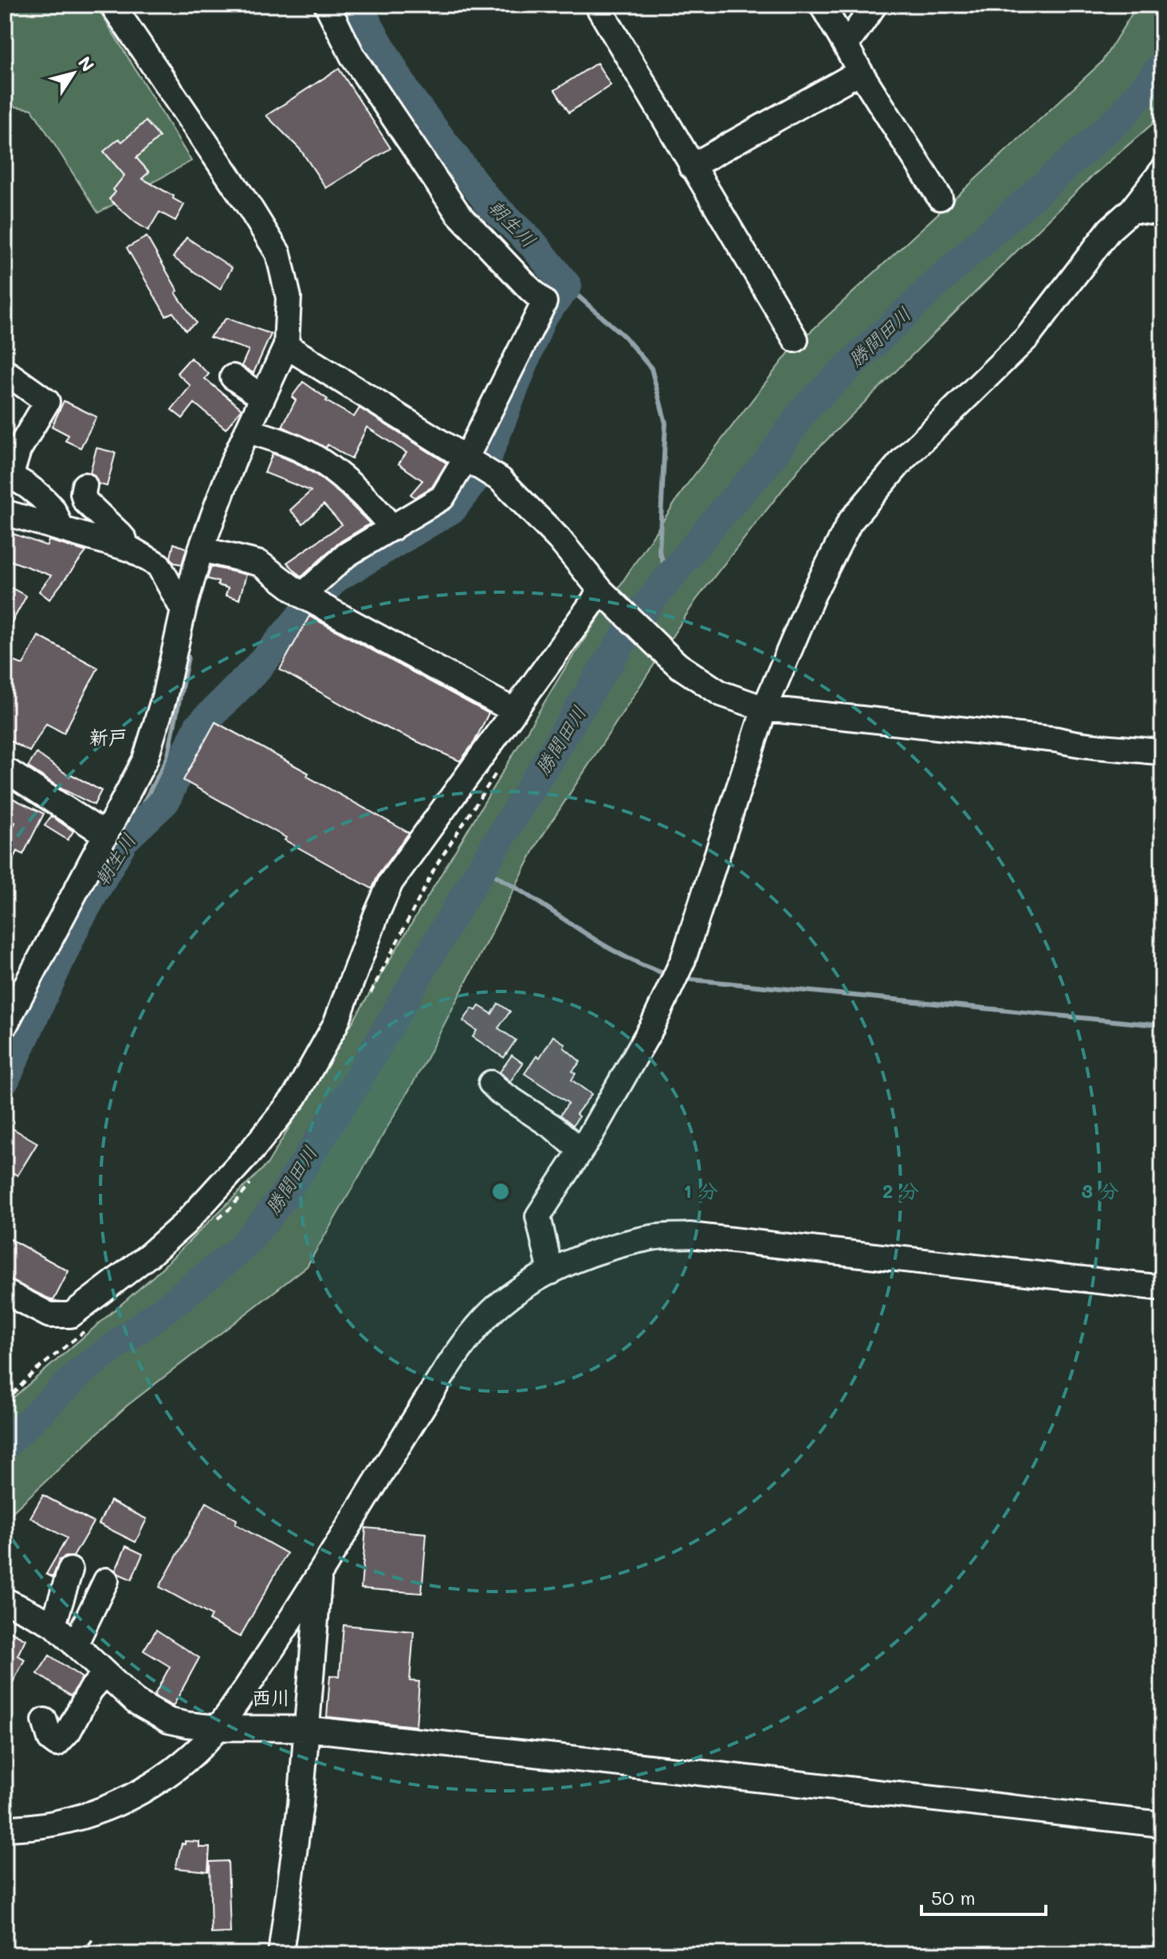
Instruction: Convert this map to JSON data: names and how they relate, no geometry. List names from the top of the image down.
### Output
{
  "districts": ["新戸", "西川"],
  "water": ["朝生川", "勝間田川"],
  "scale_bar": "50 m",
  "north": "top right",
  "rings": ["1 分", "2 分", "3 分"]
}
